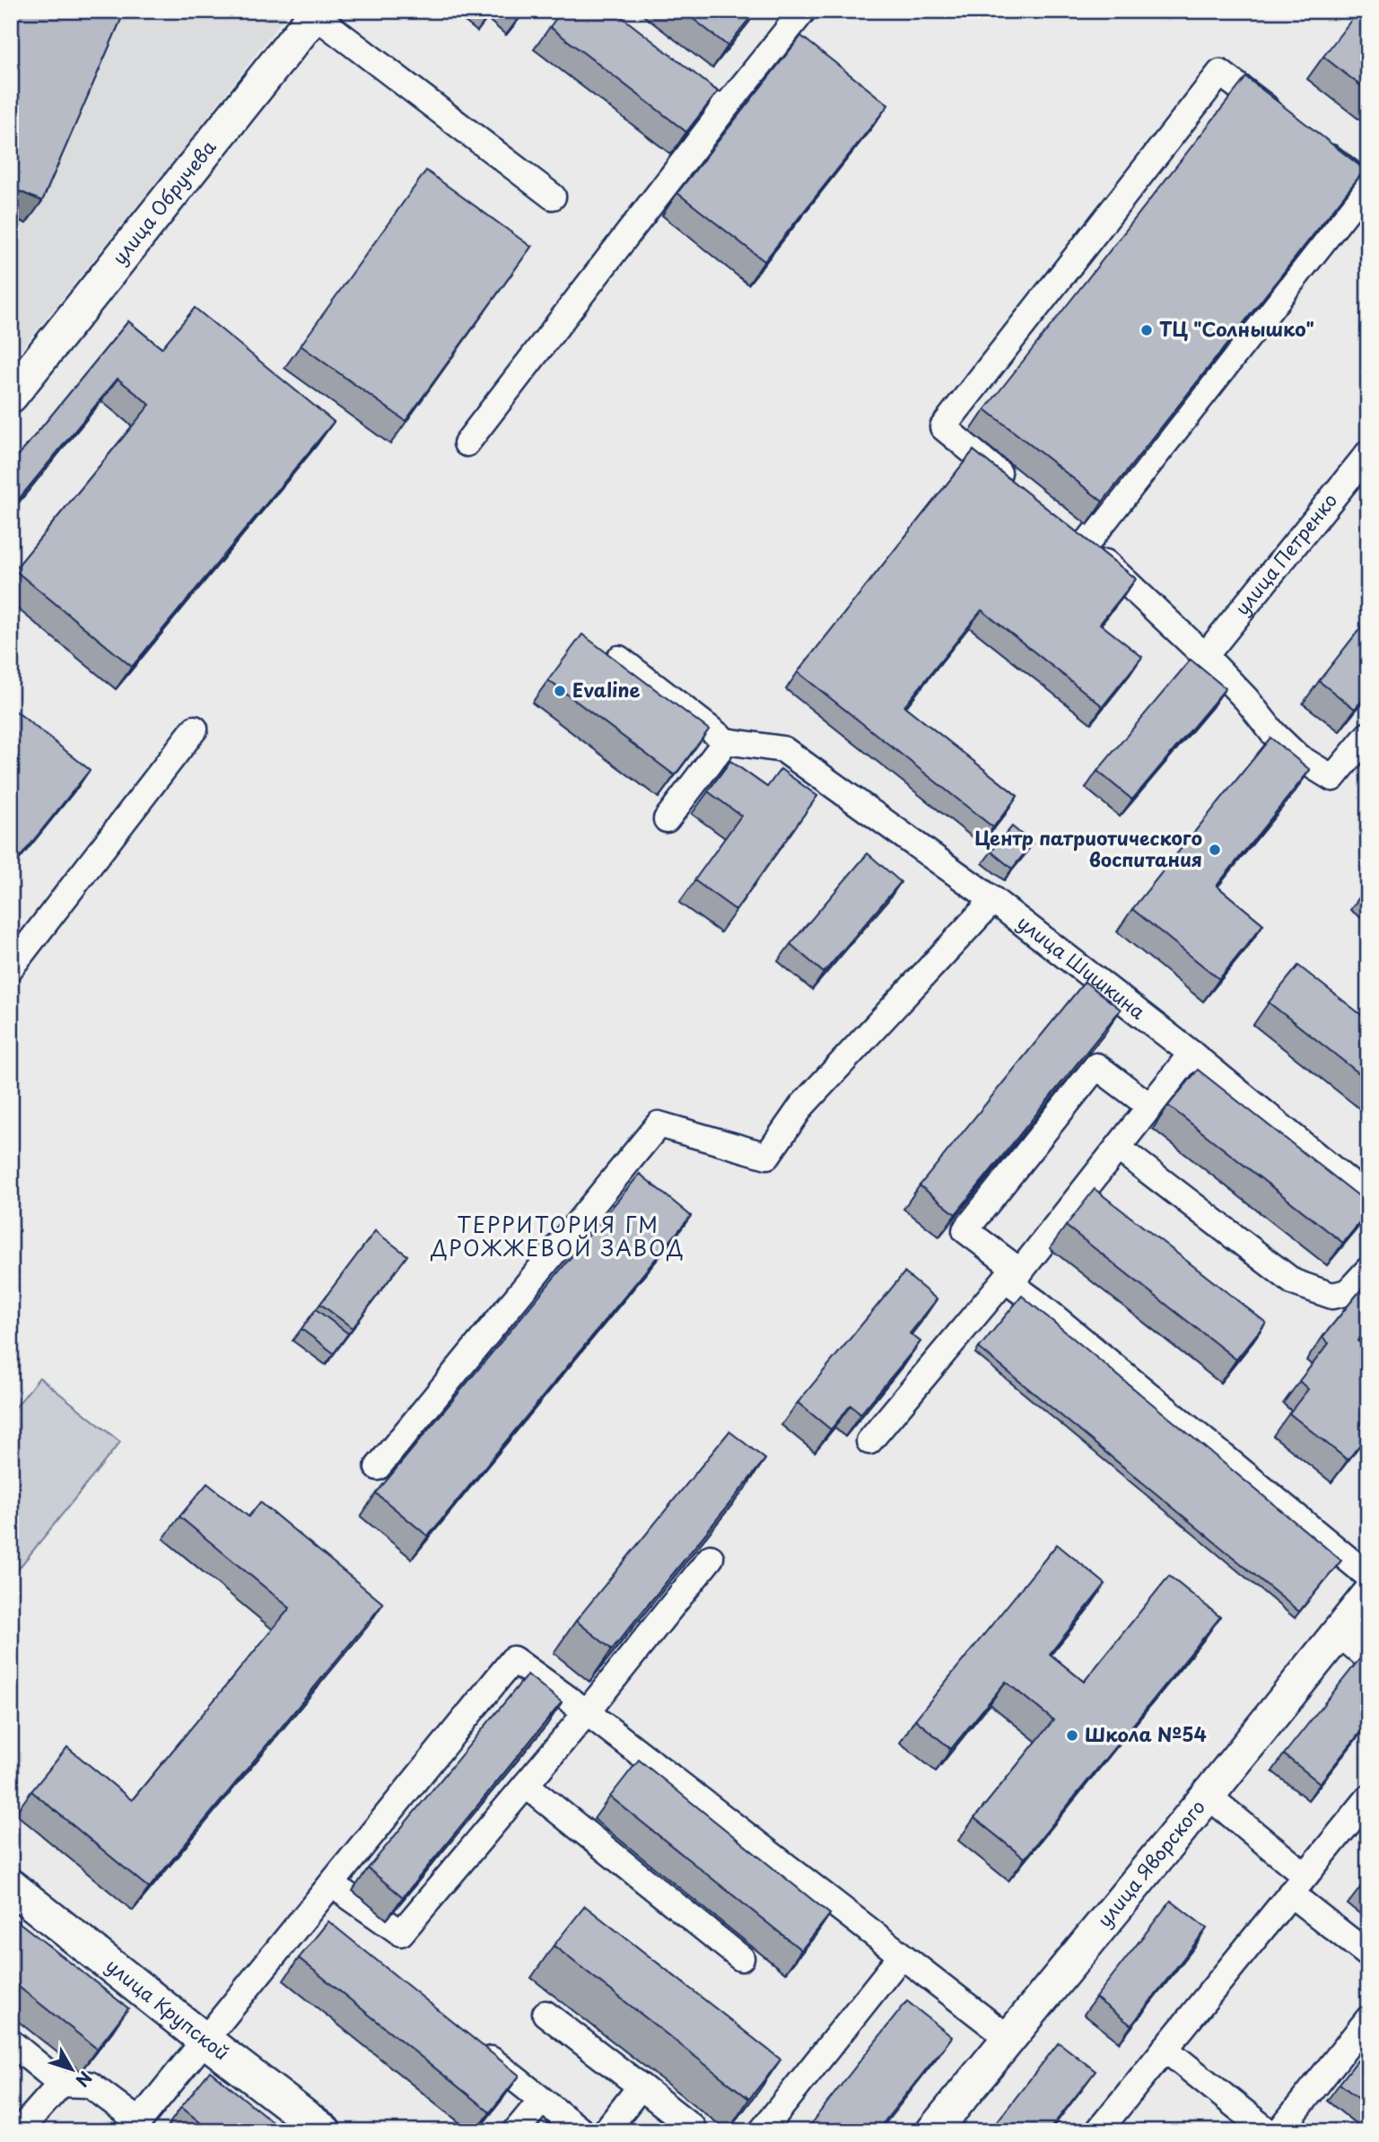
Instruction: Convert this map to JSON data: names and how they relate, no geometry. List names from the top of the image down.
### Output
{
  "streets": {
    "main road": ["улица Обручева", "улица Яворского", "улица Крупской"],
    "street": ["улица Петренко", "улица Шишкина"]
  },
  "districts": ["ТЕРРИТОРИЯ ГМ ДРОЖЖЕВОЙ ЗАВОД"],
  "places": [
    "ТЦ \"Солнышко\"",
    "Evaline",
    "Центр патриотического воспитания",
    "Школа №54"
  ],
  "north": "bottom right"
}
